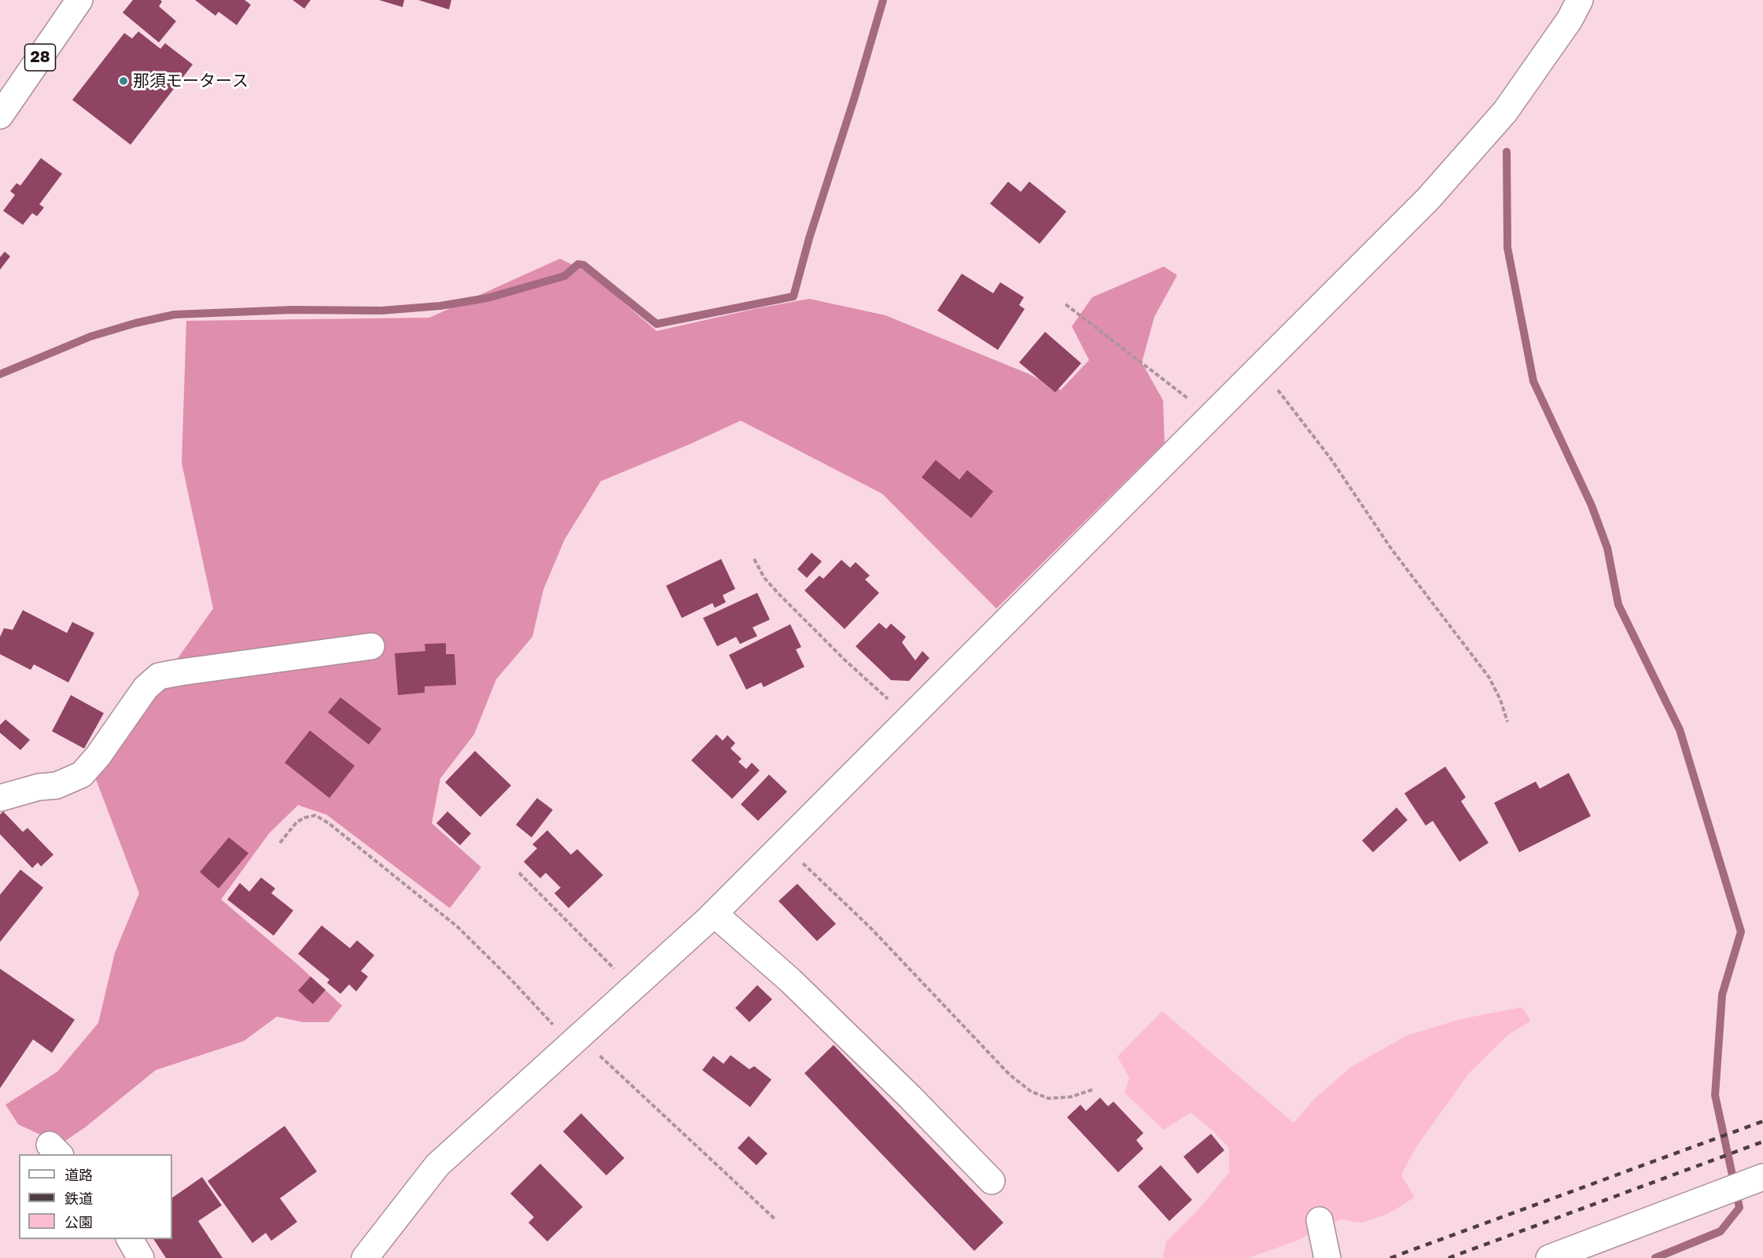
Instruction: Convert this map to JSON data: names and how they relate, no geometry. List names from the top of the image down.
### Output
{
  "streets": {
    "street": ["28"]
  },
  "places": ["那須モータース"],
  "legend": ["道路", "鉄道", "公園"]
}
